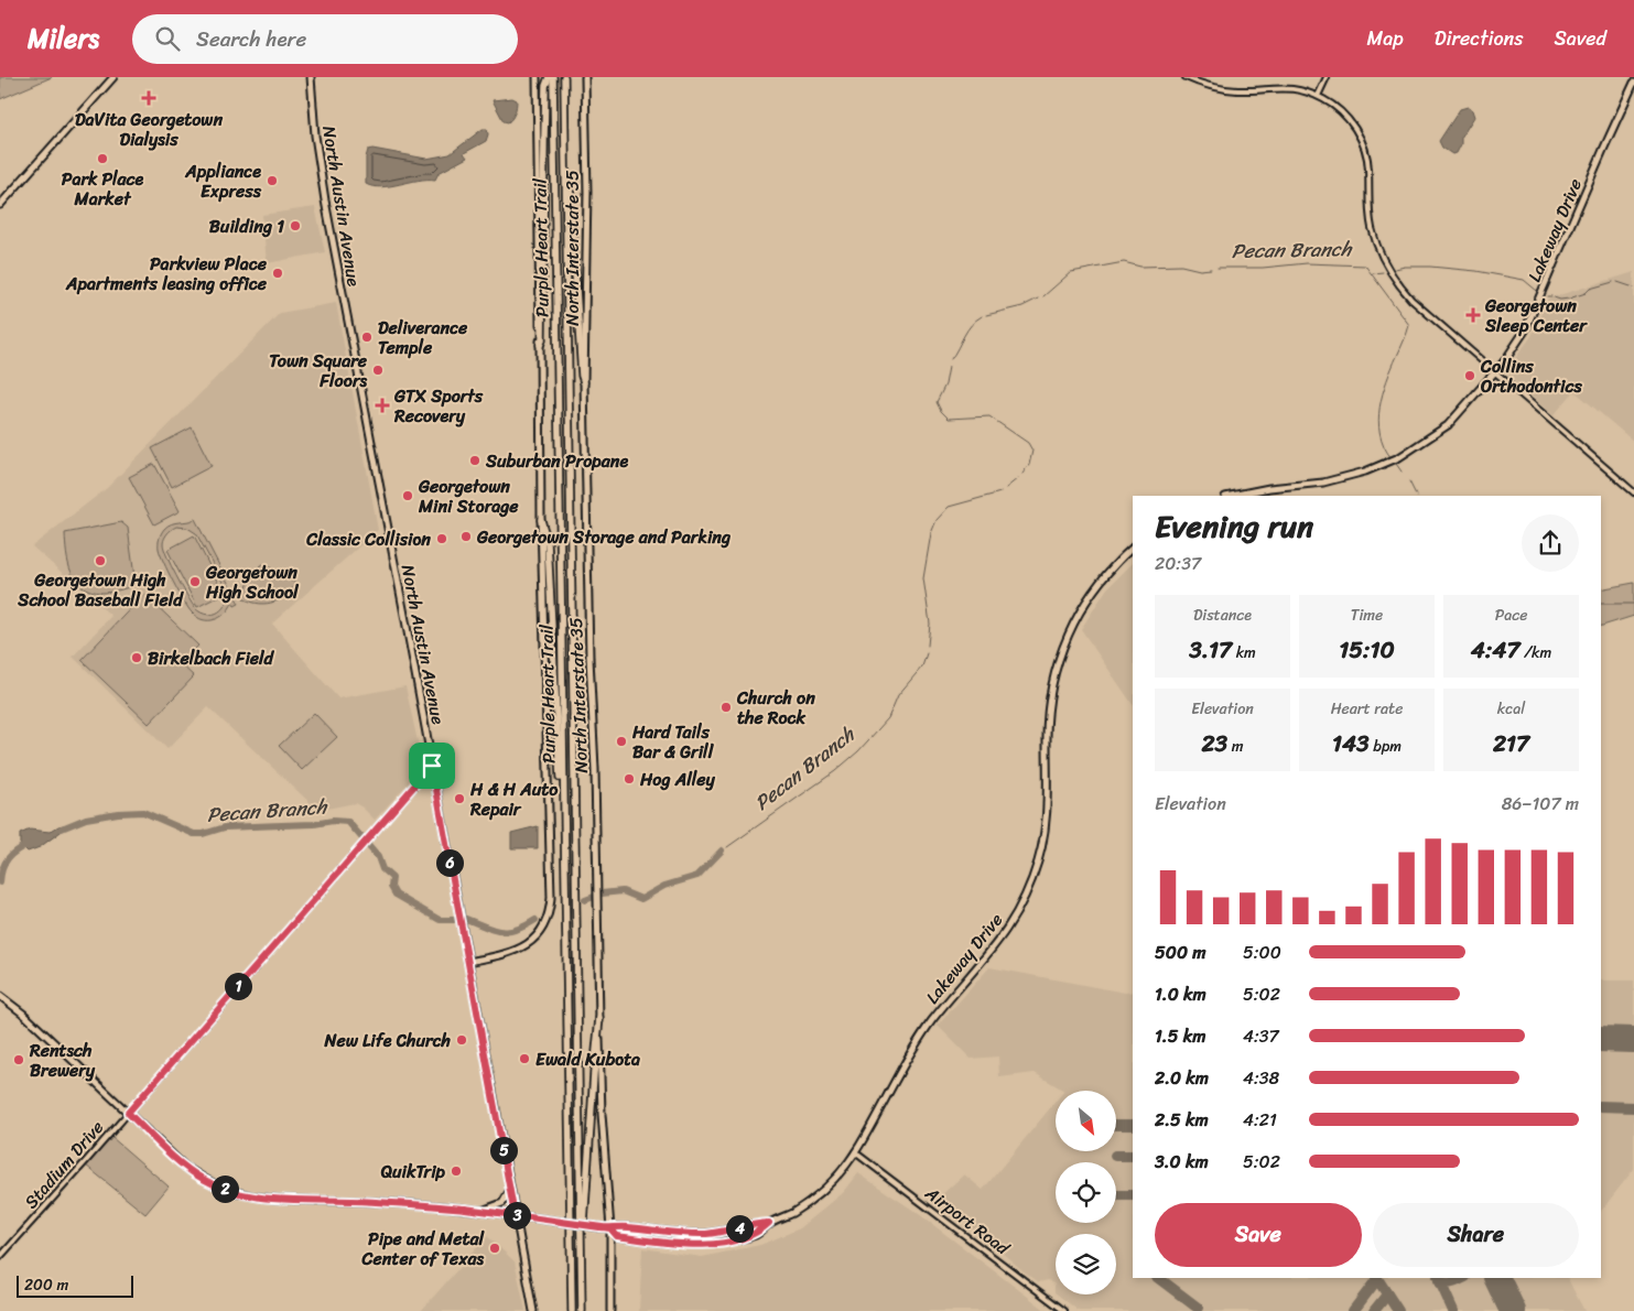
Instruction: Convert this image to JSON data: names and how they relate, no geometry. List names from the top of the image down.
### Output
{
  "streets": {
    "highway": ["Purple Heart Trail"],
    "main road": ["North Austin Avenue", "Lakeway Drive", "North Interstate 35"],
    "street": ["Stadium Drive", "Airport Road"]
  },
  "crossings": [
    ["North Austin Avenue", "Lakeway Drive"],
    ["North Austin Avenue", "North Interstate 35"],
    ["North Austin Avenue", "Stadium Drive"],
    ["Lakeway Drive", "North Interstate 35"],
    ["Lakeway Drive", "Stadium Drive"],
    ["Lakeway Drive", "Airport Road"]
  ],
  "water": ["Pecan Branch"],
  "places": {
    "health": ["DaVita Georgetown Dialysis", "Georgetown Sleep Center", "GTX Sports Recovery"],
    "other": [
      "Park Place Market",
      "Appliance Express",
      "Building 1",
      "Parkview Place Apartments leasing office",
      "Deliverance Temple",
      "Town Square Floors",
      "Collins Orthodontics",
      "Suburban Propane",
      "Georgetown Mini Storage",
      "Georgetown Storage and Parking",
      "Classic Collision",
      "Georgetown High School Baseball Field",
      "Georgetown High School",
      "Birkelbach Field",
      "Church on the Rock",
      "Hard Tails Bar & Grill",
      "Hog Alley",
      "H & H Auto Repair",
      "New Life Church",
      "Ewald Kubota",
      "Rentsch Brewery",
      "QuikTrip",
      "Pipe and Metal Center of Texas"
    ]
  },
  "scale_bar": "200 m",
  "north": "bottom right",
  "page": {
    "header": "Milers",
    "search": "Search here",
    "nav": ["Map", "Directions", "Saved"],
    "heading": ["Evening run", "20:37"],
    "stats": [
      ["Distance", "3.17 km"],
      ["Time", "15:10"],
      ["Pace", "4:47 /km"],
      ["Elevation", "23 m"],
      ["Heart rate", "143 bpm"],
      ["kcal", "217"]
    ],
    "chart": ["Elevation", "86–107 m"],
    "pins": [
      "6",
      "1",
      "5",
      "2",
      "3",
      "4"
    ],
    "list": [
      {
        "name": "500 m",
        "note": "5:00"
      },
      {
        "name": "1.0 km",
        "note": "5:02"
      },
      {
        "name": "1.5 km",
        "note": "4:37"
      },
      {
        "name": "2.0 km",
        "note": "4:38"
      },
      {
        "name": "2.5 km",
        "note": "4:21"
      },
      {
        "name": "3.0 km",
        "note": "5:02"
      }
    ],
    "buttons": ["Save", "Share"],
    "scale": "200 m"
  }
}
